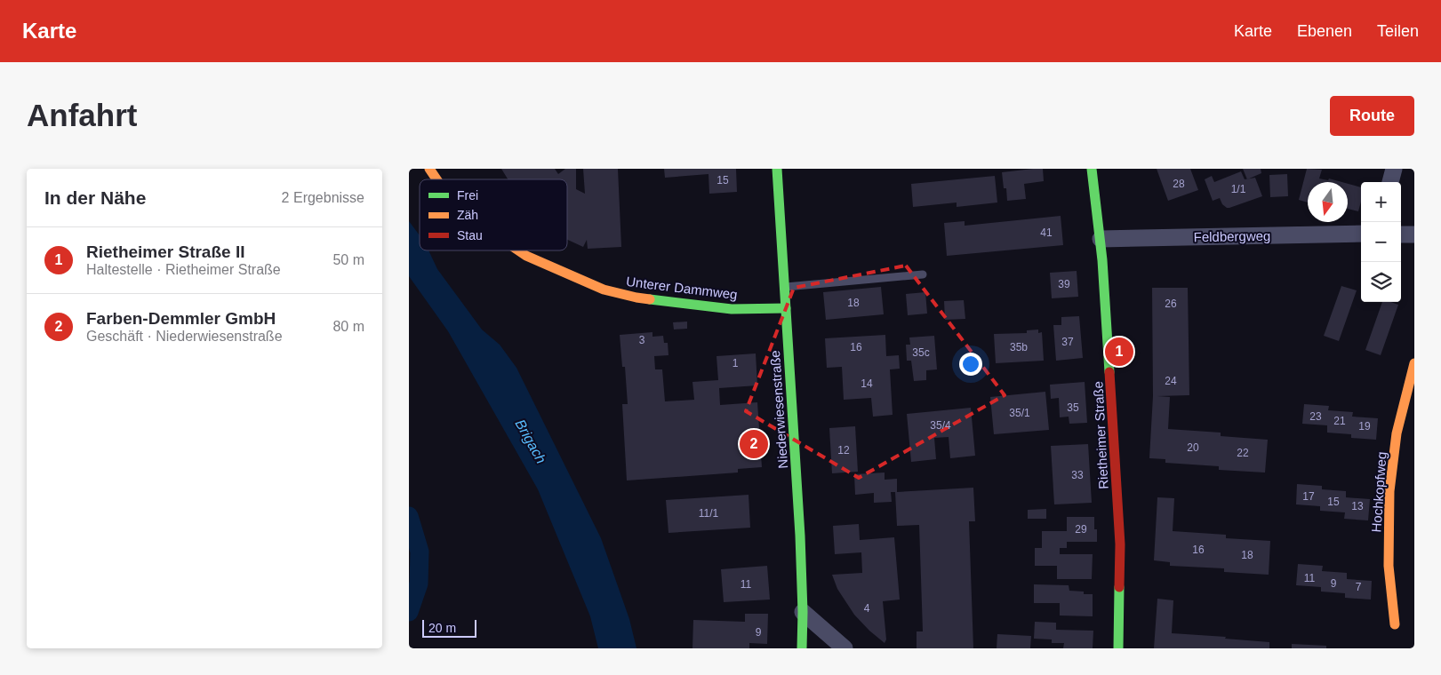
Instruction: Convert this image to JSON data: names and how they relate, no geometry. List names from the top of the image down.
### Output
{
  "streets": {
    "street": [
      "Feldbergweg",
      "Unterer Dammweg",
      "Niederwiesenstraße",
      "Rietheimer Straße",
      "Hochkopfweg"
    ]
  },
  "crossings": [
    ["Feldbergweg", "Rietheimer Straße"],
    ["Unterer Dammweg", "Niederwiesenstraße"]
  ],
  "water": ["Brigach"],
  "house_numbers": [
    "15",
    "28",
    "1/1",
    "41",
    "39",
    "18",
    "26",
    "3",
    "37",
    "16",
    "35b",
    "35c",
    "1",
    "24",
    "14",
    "35",
    "35/1",
    "23",
    "21",
    "35/4",
    "19",
    "20",
    "12",
    "22",
    "33",
    "17",
    "15",
    "13",
    "11/1",
    "29",
    "16",
    "18",
    "11",
    "9",
    "11",
    "7",
    "4",
    "9"
  ],
  "legend": ["Frei", "Zäh", "Stau"],
  "scale_bar": "20 m",
  "north": "bottom",
  "page": {
    "header": "Karte",
    "nav": ["Karte", "Ebenen", "Teilen"],
    "buttons": "Route",
    "title": "Anfahrt",
    "heading": ["In der Nähe", "2 Ergebnisse"],
    "map_buttons": ["+", "−"],
    "list": [
      {
        "mark": "1",
        "name": "Rietheimer Straße II",
        "note": "Haltestelle · Rietheimer Straße",
        "value": "50 m"
      },
      {
        "mark": "2",
        "name": "Farben-Demmler GmbH",
        "note": "Geschäft · Niederwiesenstraße",
        "value": "80 m"
      }
    ],
    "pins": ["1", "2"],
    "scale": "20 m"
  }
}
